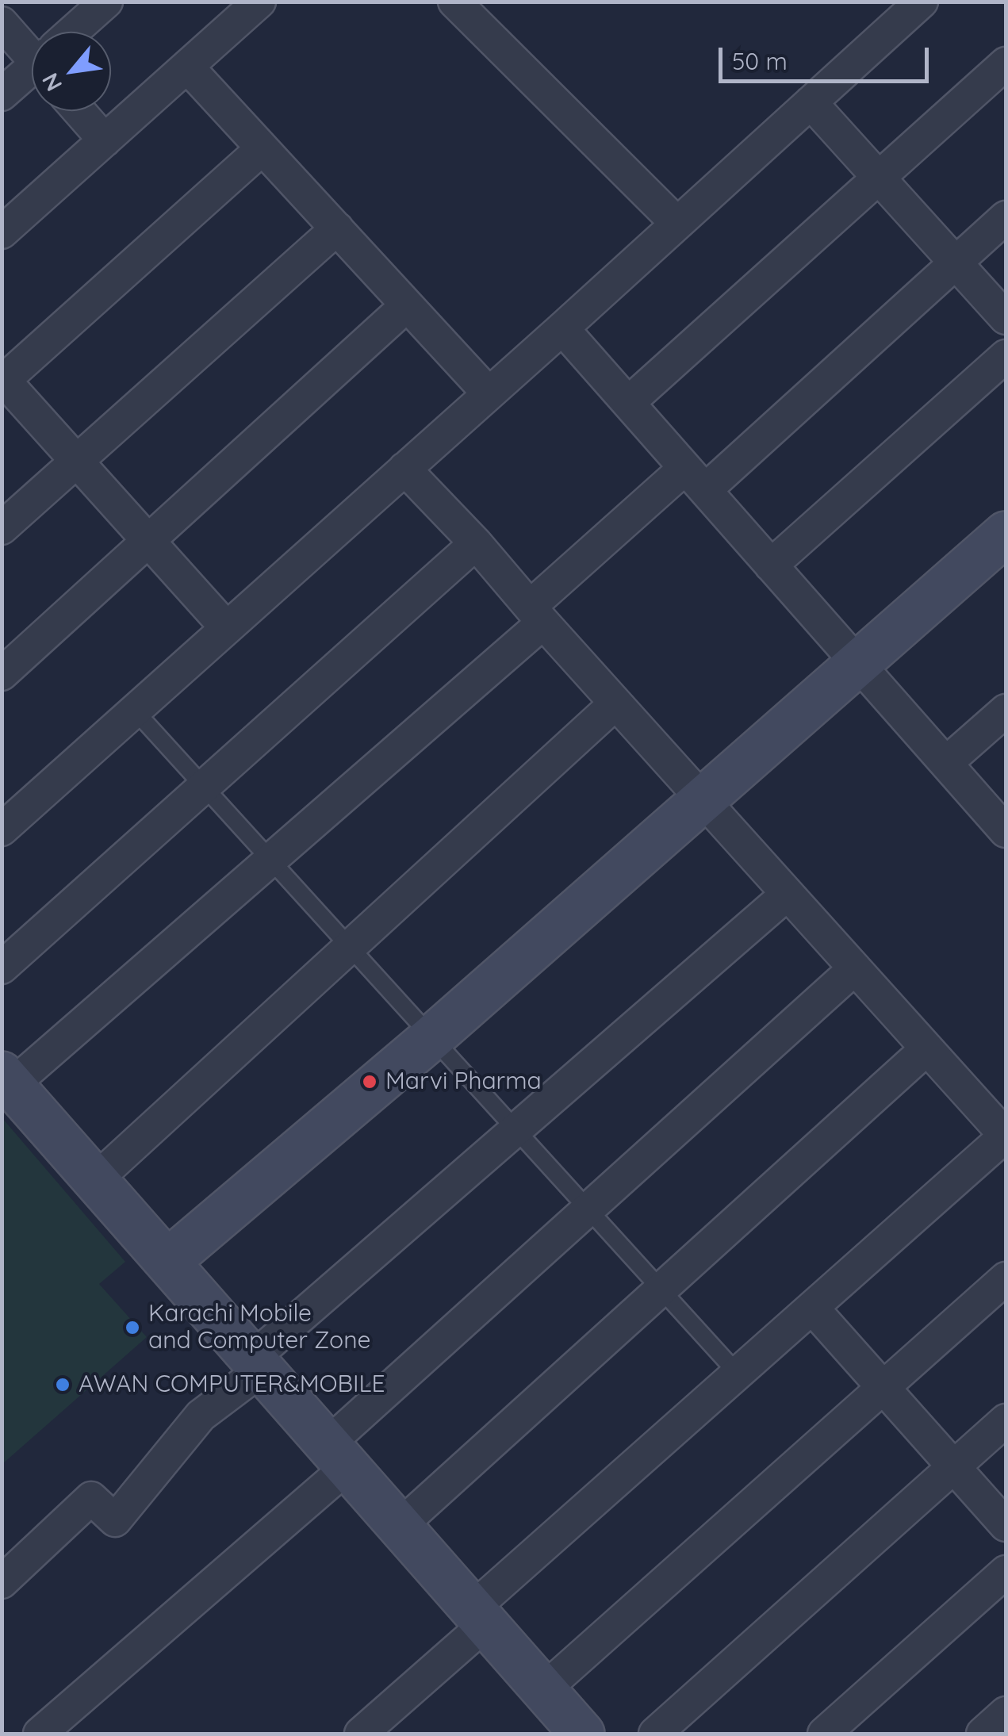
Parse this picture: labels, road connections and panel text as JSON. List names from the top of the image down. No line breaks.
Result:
{"places":["Marvi Pharma","Karachi Mobile and Computer Zone","AWAN COMPUTER&MOBILE"],"scale_bar":"50 m","north":"bottom left"}
